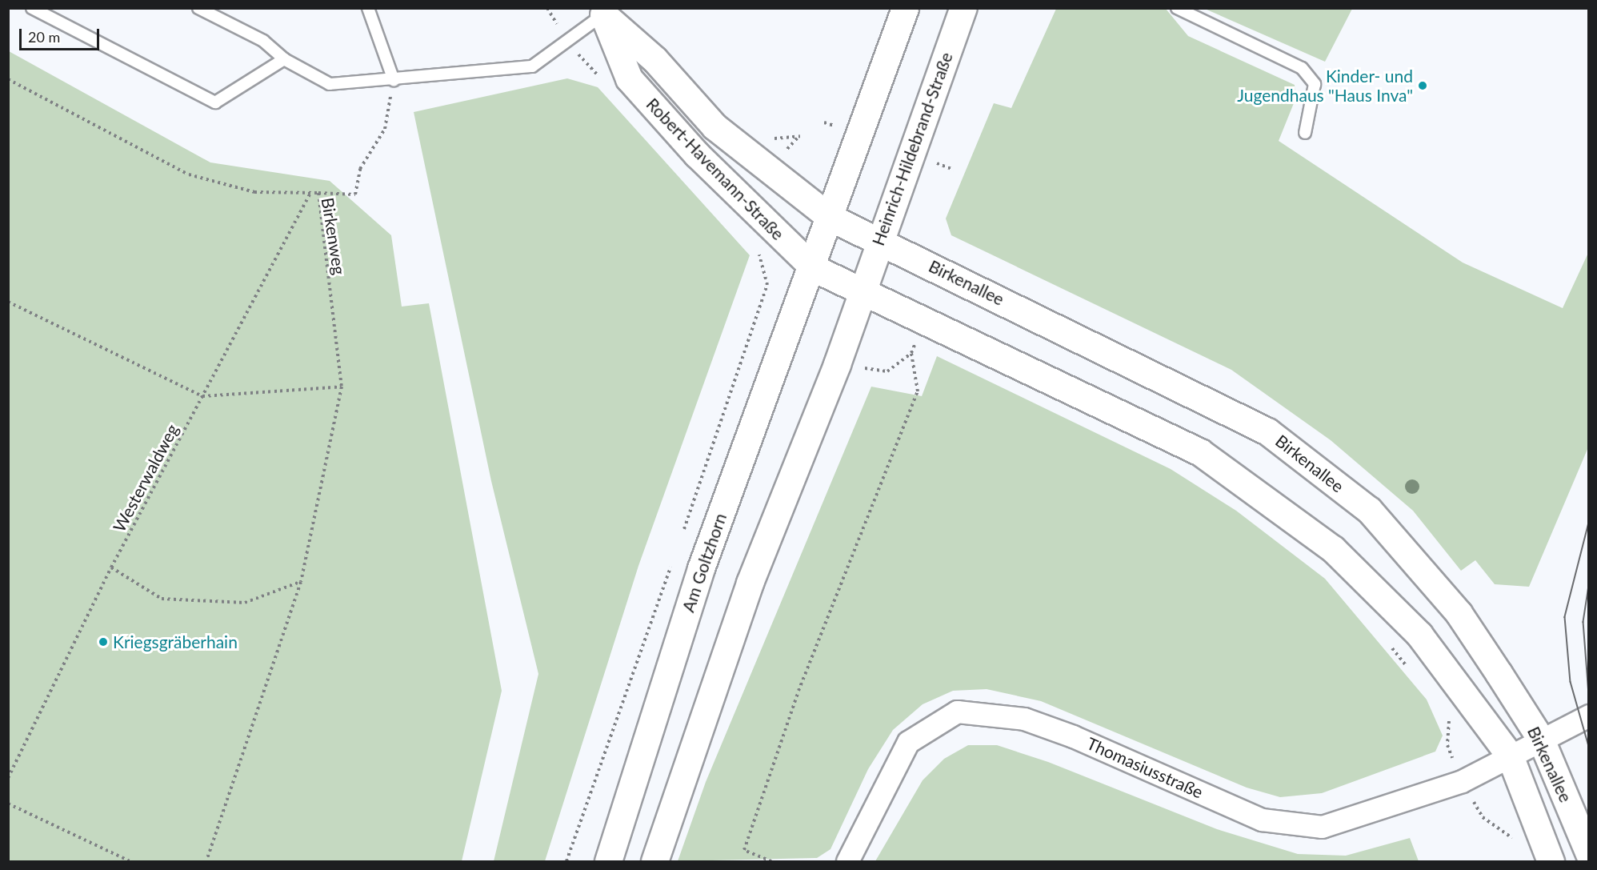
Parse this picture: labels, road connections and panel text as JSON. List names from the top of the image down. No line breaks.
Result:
{"streets":{"street":["Heinrich-Hildebrand-Straße","Robert-Havemann-Straße","Birkenallee","Am Goltzhorn","Thomasiusstraße"],"path":["Birkenweg","Westerwaldweg"]},"crossings":[["Heinrich-Hildebrand-Straße","Robert-Havemann-Straße"],["Heinrich-Hildebrand-Straße","Birkenallee"],["Robert-Havemann-Straße","Birkenallee"],["Robert-Havemann-Straße","Am Goltzhorn"],["Birkenweg","Westerwaldweg"],["Birkenallee","Thomasiusstraße"]],"places":["Kinder- und Jugendhaus \"Haus Inva\"","Kriegsgräberhain"],"scale_bar":"20 m"}
